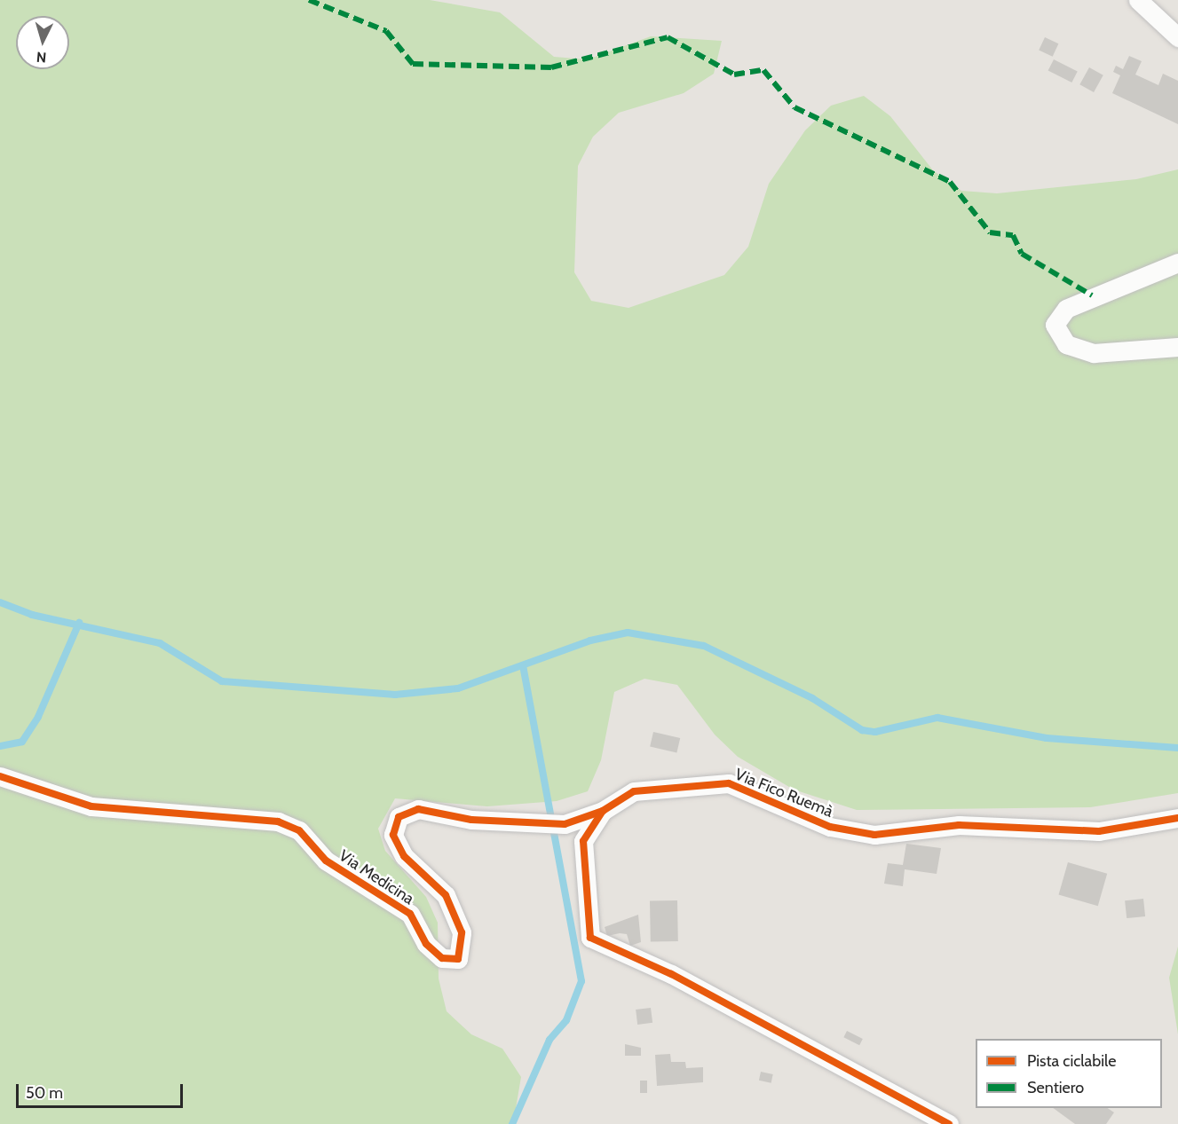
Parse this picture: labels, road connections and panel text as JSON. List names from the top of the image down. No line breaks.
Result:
{"streets":{"street":["Via Fico Ruemà","Via Medicina"]},"crossings":[["Via Fico Ruemà","Via Medicina"]],"legend":["Pista ciclabile","Sentiero"],"scale_bar":"50 m","north":"bottom"}
